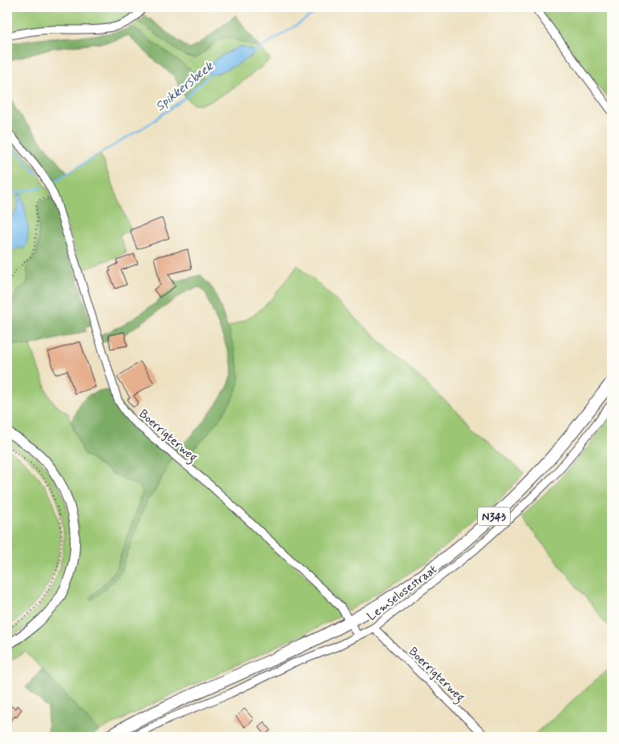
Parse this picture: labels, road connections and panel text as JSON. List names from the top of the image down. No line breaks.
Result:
{"streets":{"main road":["N343"],"street":["Boerrigterweg","Lemselosestraat"]},"crossings":[["Boerrigterweg","N343"],["Boerrigterweg","Lemselosestraat"]],"water":["Spikkersbeek"]}
